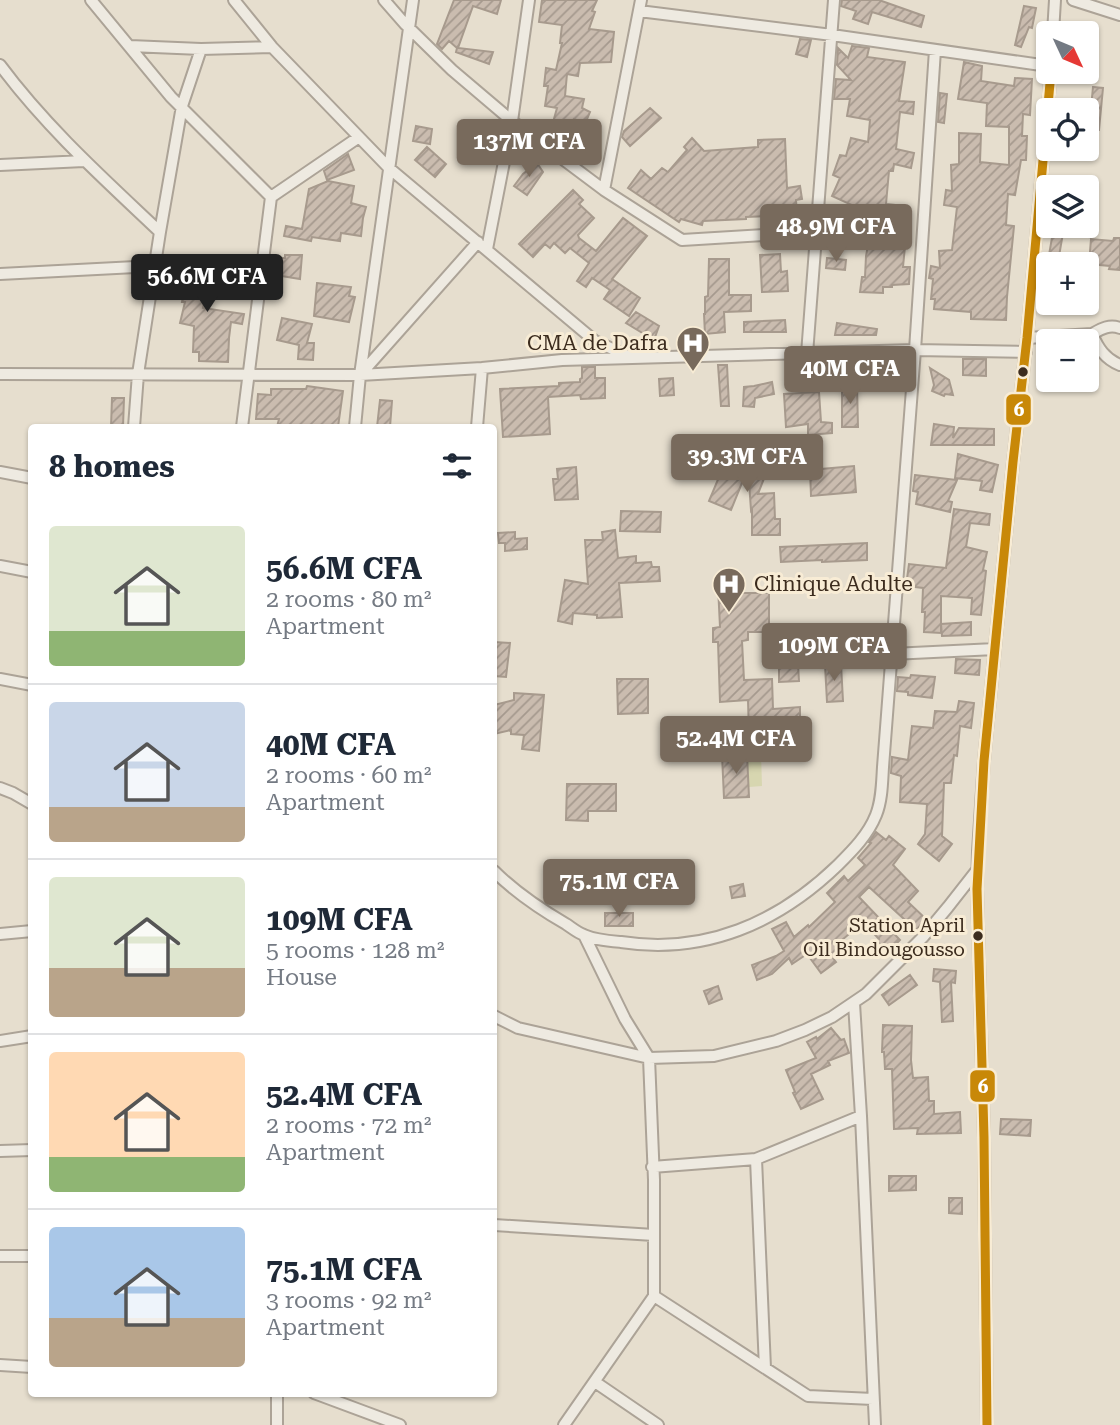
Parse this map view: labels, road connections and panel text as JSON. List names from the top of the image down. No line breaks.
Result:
{"places":{"hospital":["CMA de Dafra","Clinique Adulte"],"other":["Station April Oil Bindougousso"]},"lines":["transit line 6"],"north":"bottom right","page":{"map_buttons":["+","−"],"price":["137M CFA","48.9M CFA","56.6M CFA","40M CFA","39.3M CFA","109M CFA","52.4M CFA","75.1M CFA"],"heading":"8 homes","list":[{"name":"56.6M CFA","note":"2 rooms · 80 m² · Apartment"},{"name":"40M CFA","note":"2 rooms · 60 m² · Apartment"},{"name":"109M CFA","note":"5 rooms · 128 m² · House"},{"name":"52.4M CFA","note":"2 rooms · 72 m² · Apartment"},{"name":"75.1M CFA","note":"3 rooms · 92 m² · Apartment"}]}}
